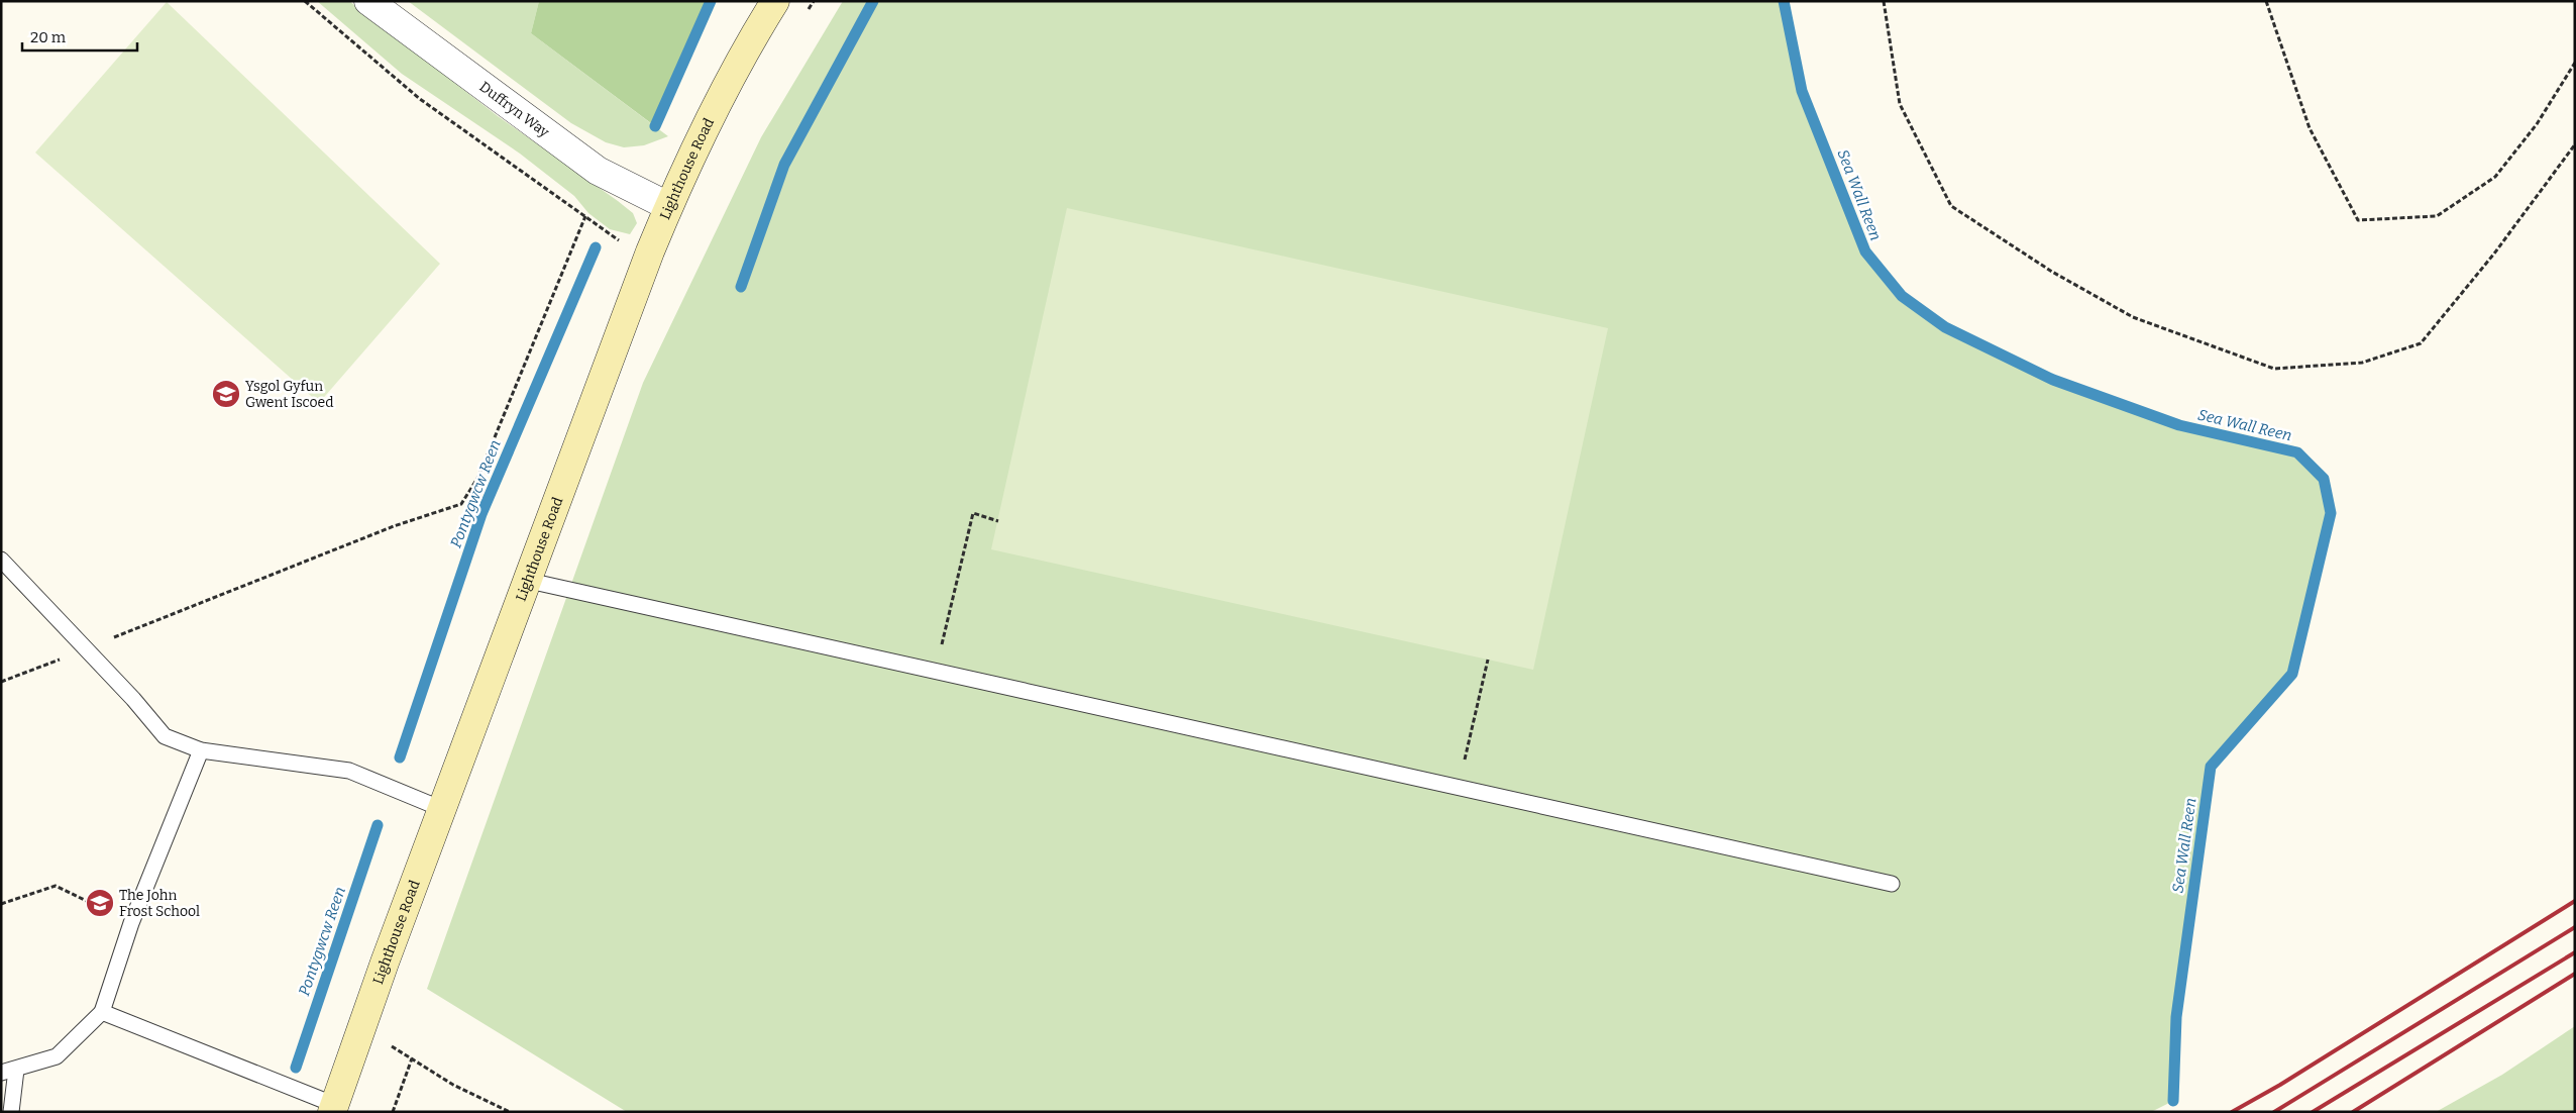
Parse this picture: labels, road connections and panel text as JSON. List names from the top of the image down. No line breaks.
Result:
{"streets":{"main road":["Lighthouse Road"],"street":["Duffryn Way"]},"crossings":[["Duffryn Way","Lighthouse Road"]],"water":["Sea Wall Reen","Pontygwcw Reen"],"places":{"school or university":["Ysgol Gyfun Gwent Iscoed","The John Frost School"]},"scale_bar":"20 m"}
